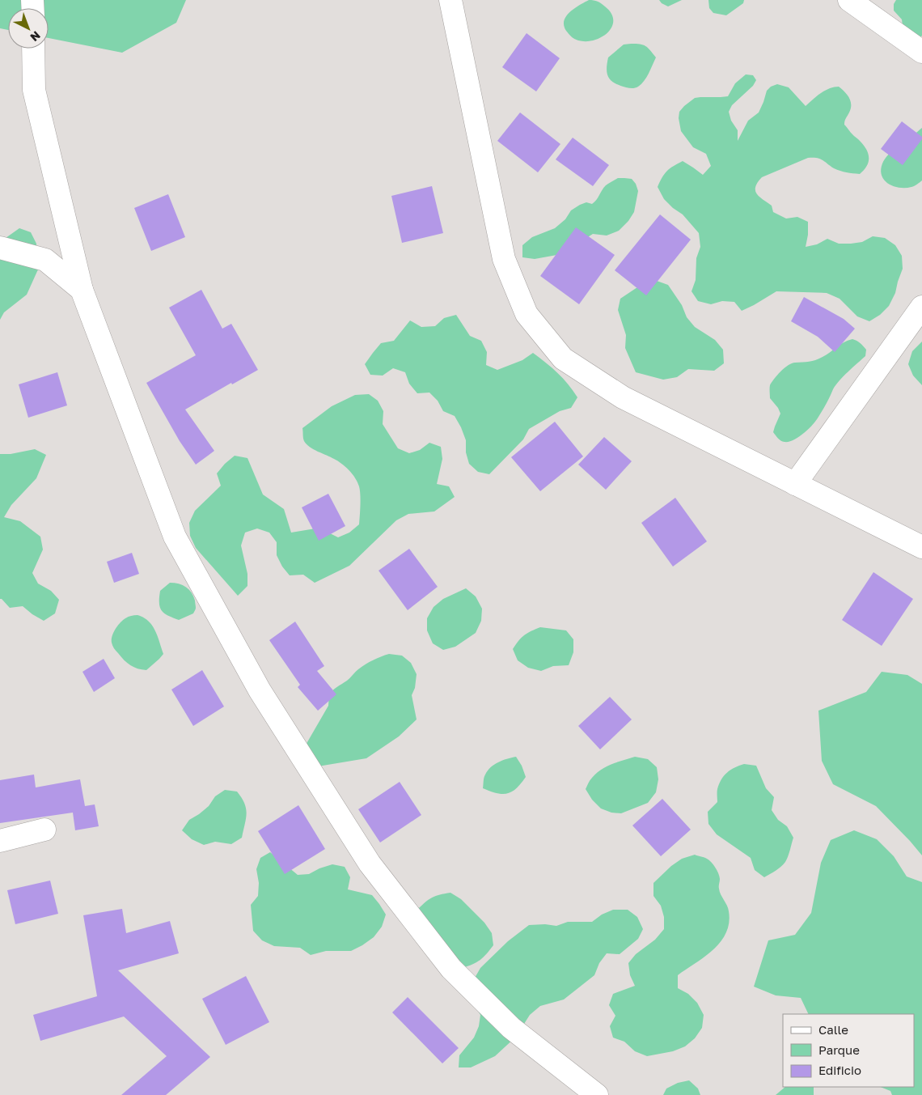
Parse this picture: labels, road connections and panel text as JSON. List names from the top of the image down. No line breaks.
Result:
{"legend":["Calle","Parque","Edificio"],"north":"bottom right"}
